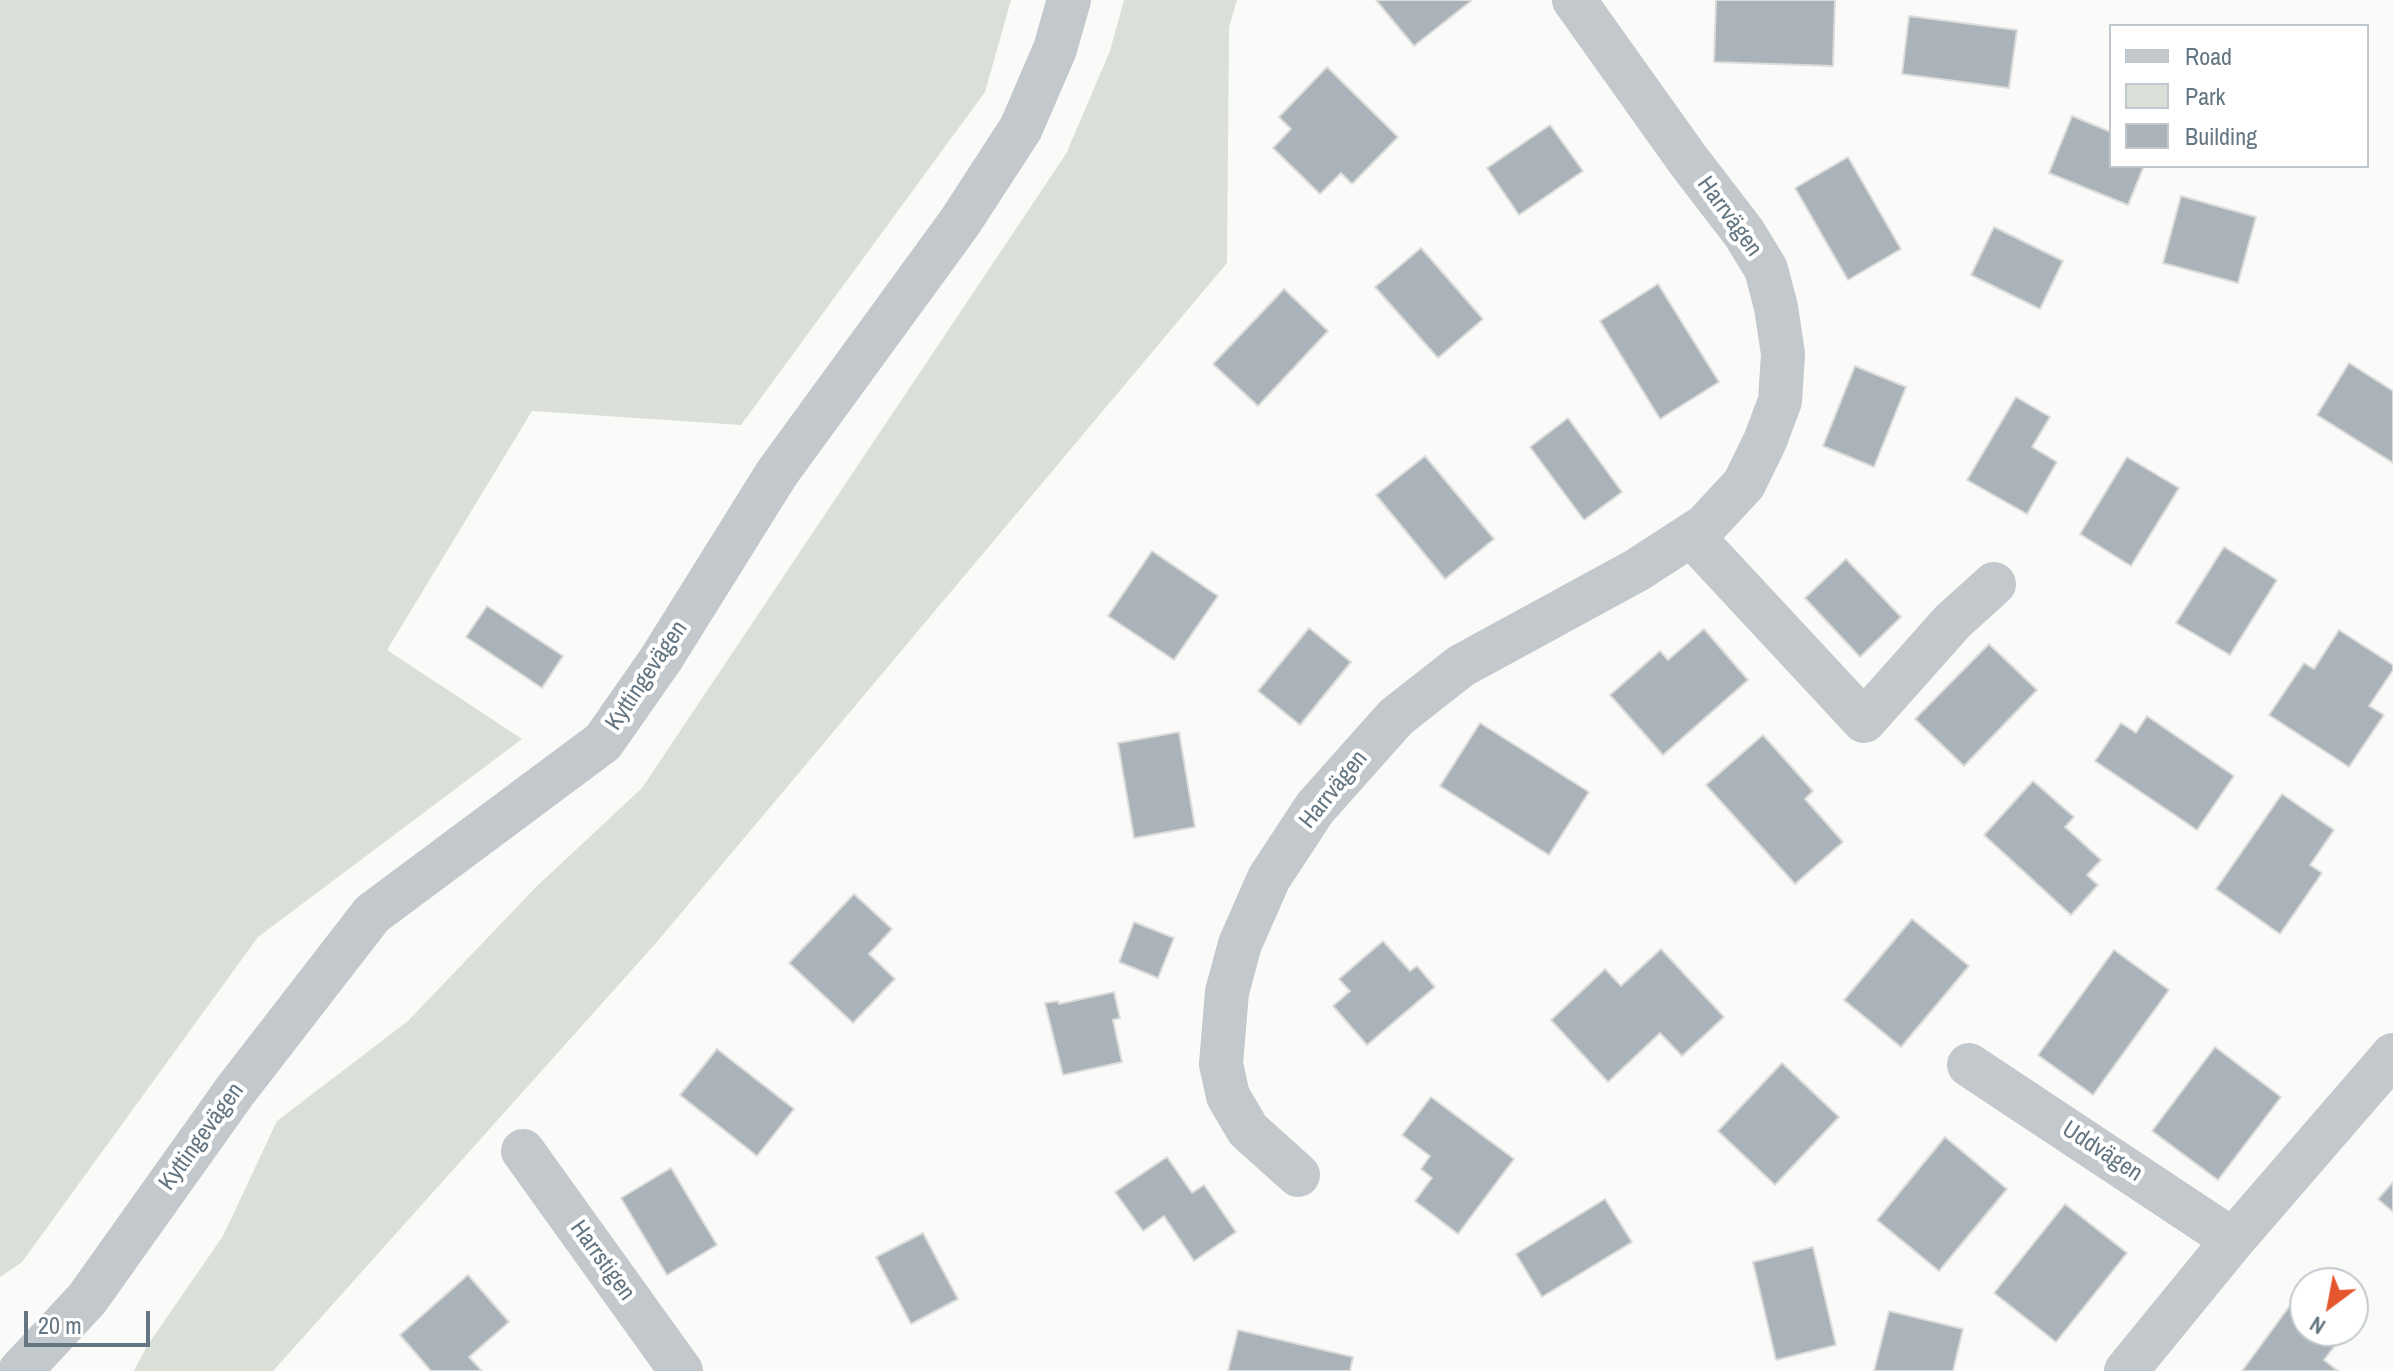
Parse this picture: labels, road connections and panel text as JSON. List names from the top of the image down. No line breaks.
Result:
{"streets":{"street":["Harrvägen","Kyttingevägen","Uddvägen","Harrstigen"]},"legend":["Road","Park","Building"],"scale_bar":"20 m","north":"bottom left"}
